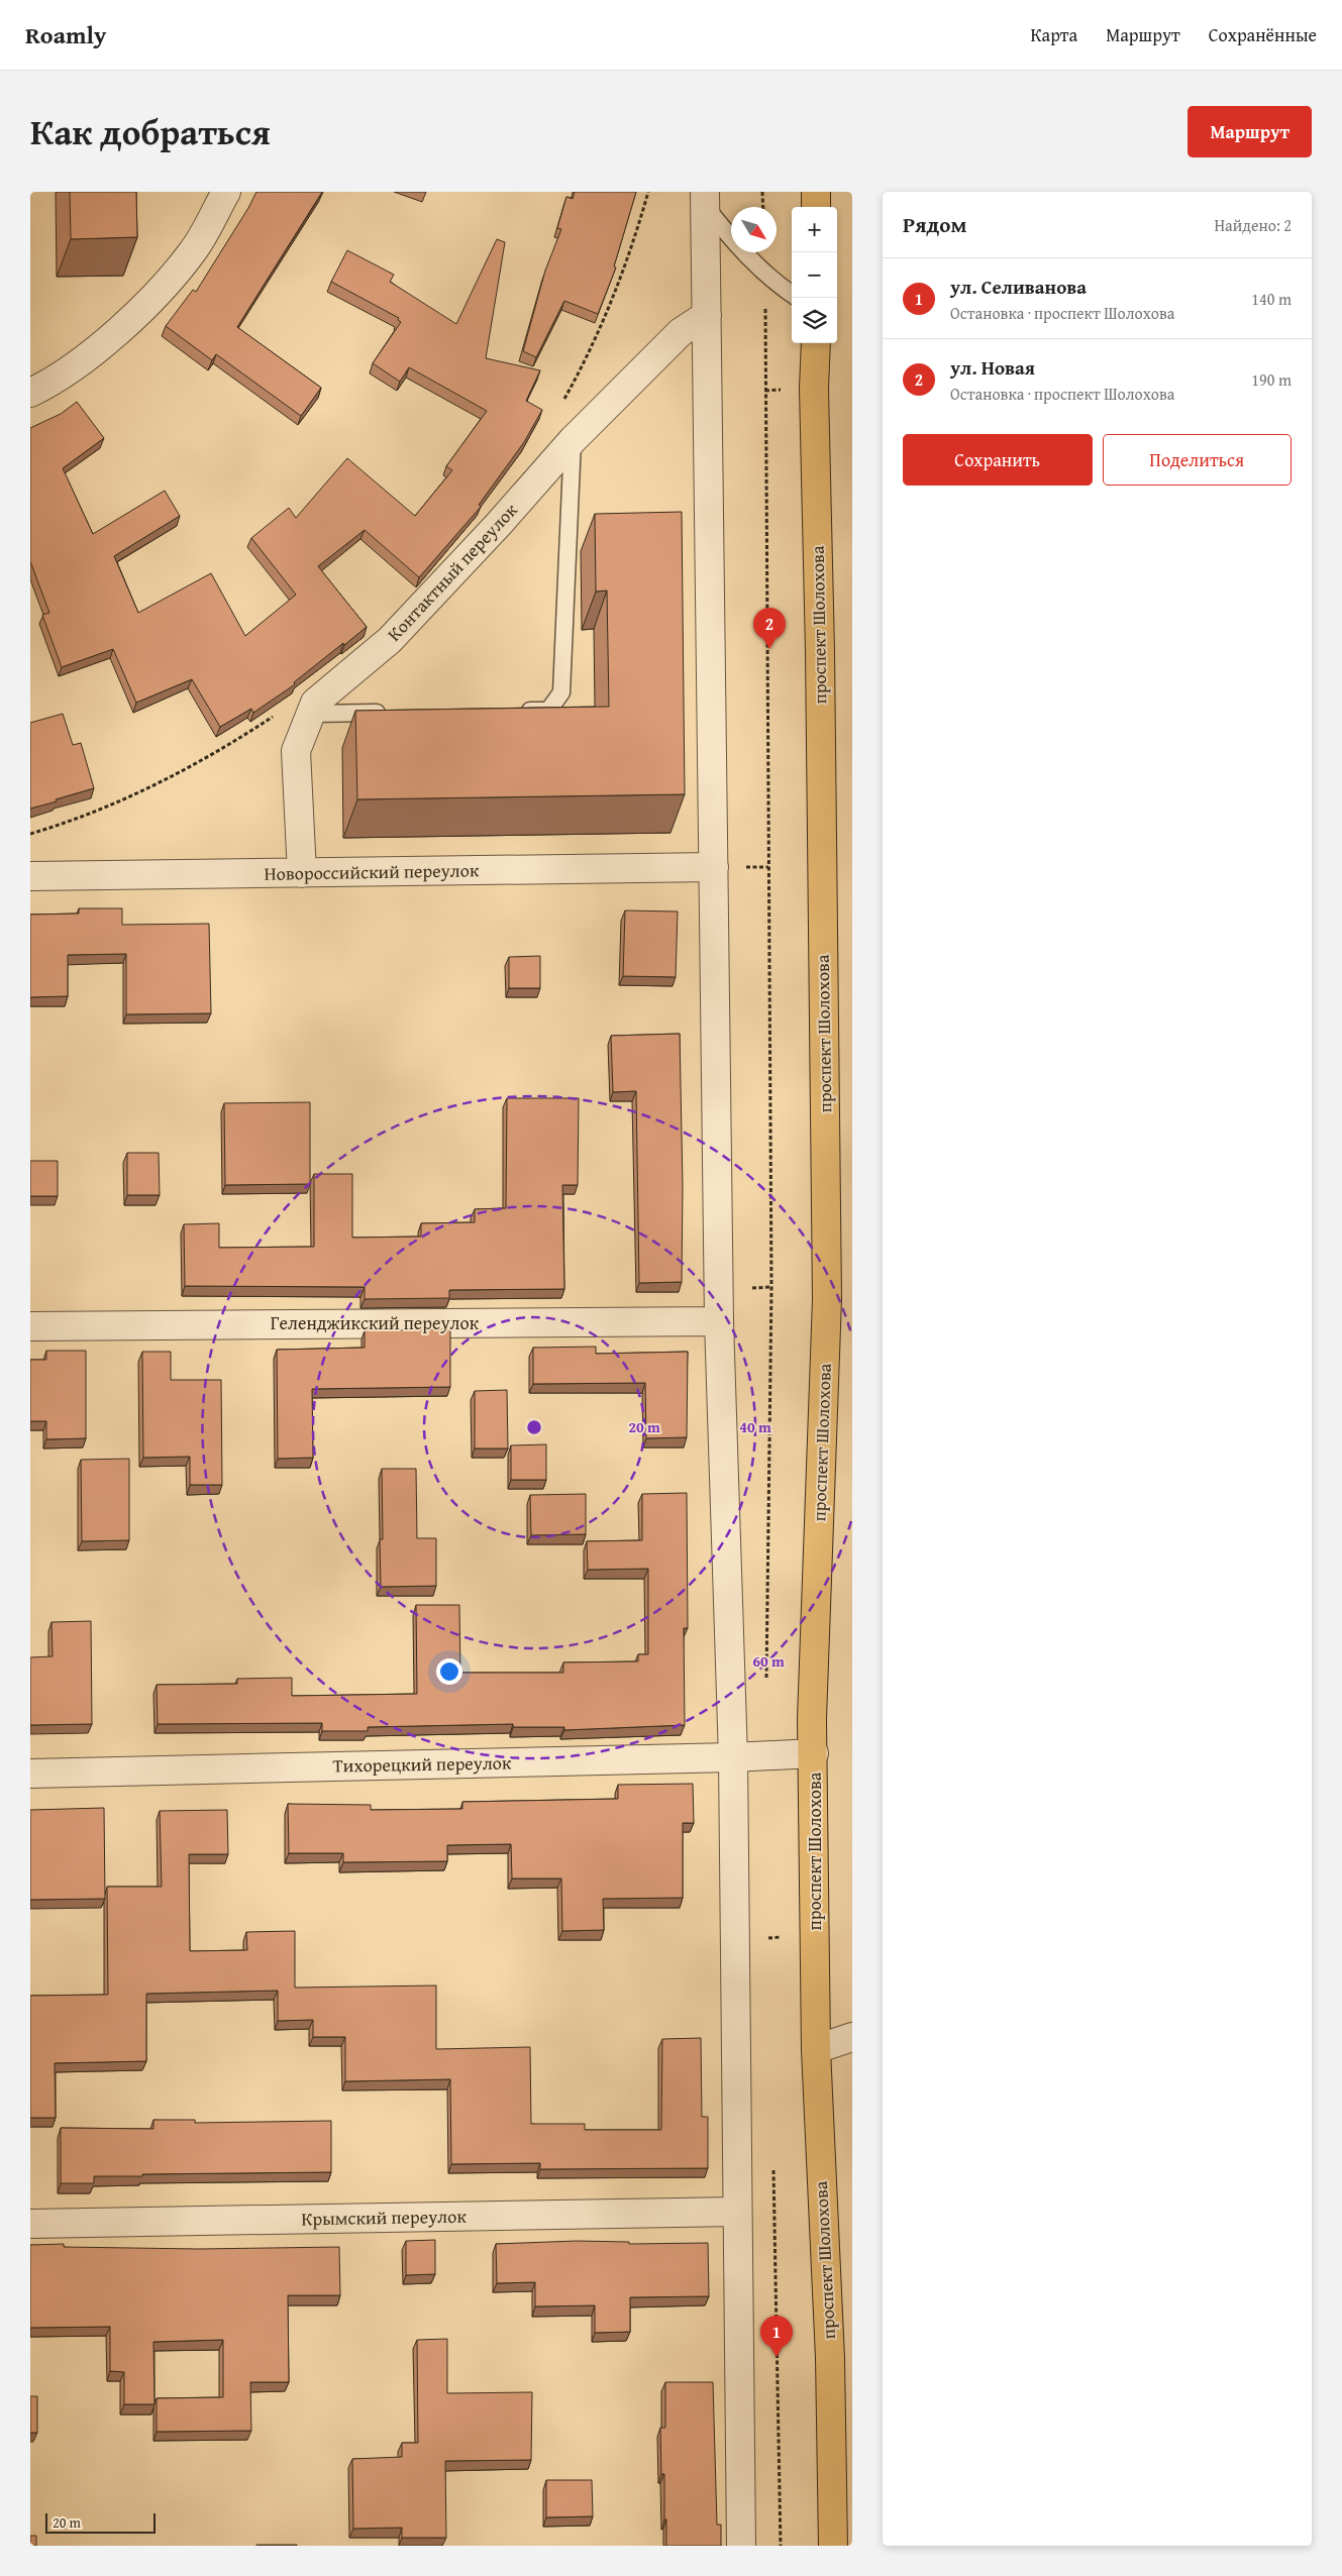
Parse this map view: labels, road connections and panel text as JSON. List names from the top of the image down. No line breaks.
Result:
{"streets":{"main road":["проспект Шолохова"],"street":["Контактный переулок","Новороссийский переулок","Геленджикский переулок","Тихорецкий переулок","Крымский переулок"]},"crossings":[["Контактный переулок","Новороссийский переулок"],["проспект Шолохова","Тихорецкий переулок"]],"scale_bar":"20 m","north":"bottom right","page":{"header":"Roamly","nav":["Карта","Маршрут","Сохранённые"],"title":"Как добраться","buttons":["Маршрут",["Сохранить","Поделиться"]],"heading":["Рядом","Найдено: 2"],"map_buttons":["+","−"],"list":[{"mark":"1","name":"ул. Селиванова","note":"Остановка · проспект Шолохова","value":"140 m"},{"mark":"2","name":"ул. Новая","note":"Остановка · проспект Шолохова","value":"190 m"}],"pins":["2","1"],"scale":"20 m"},"rings":["20 m","40 m","60 m"]}
